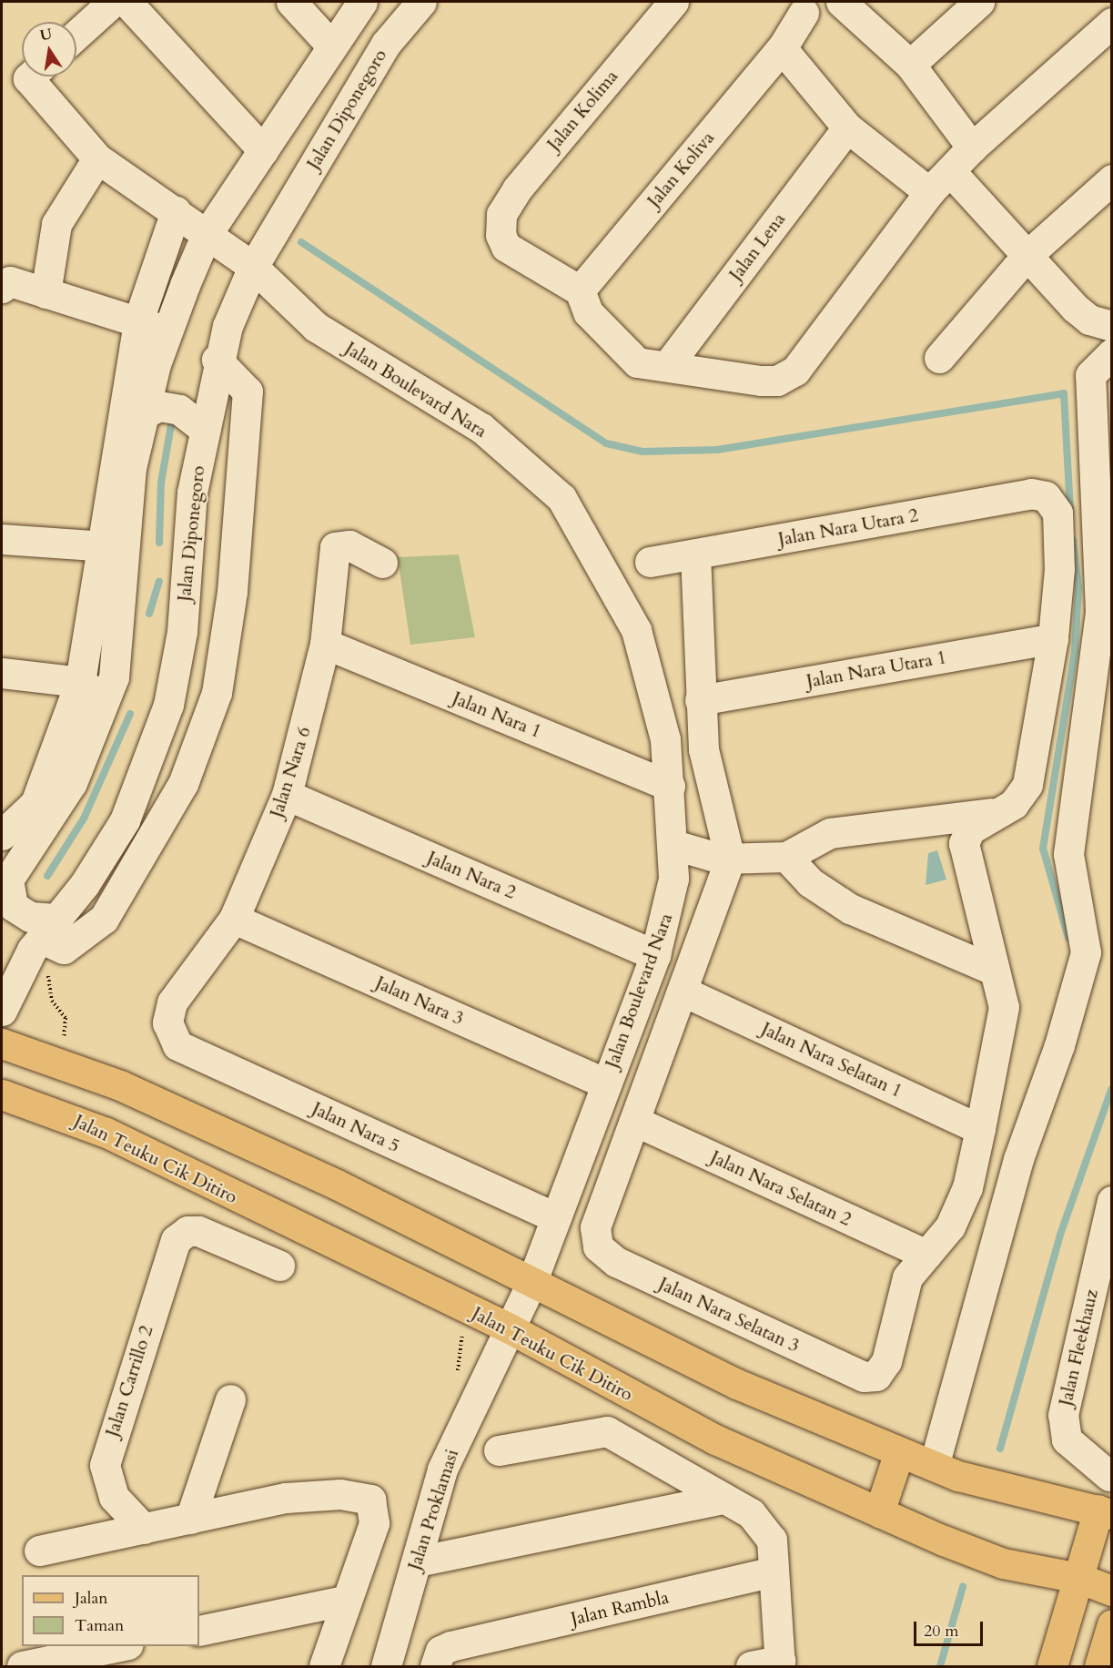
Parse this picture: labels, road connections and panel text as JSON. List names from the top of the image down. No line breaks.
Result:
{"streets":{"main road":["Jalan Teuku Cik Ditiro"],"street":["Jalan Diponegoro","Jalan Kolima","Jalan Koliva","Jalan Lena","Jalan Boulevard Nara","Jalan Nara Utara 2","Jalan Nara Utara 1","Jalan Nara 1","Jalan Nara 6","Jalan Nara 2","Jalan Nara 3","Jalan Nara Selatan 1","Jalan Nara 5","Jalan Nara Selatan 2","Jalan Nara Selatan 3","Jalan Fleekhauz","Jalan Carrillo 2","Jalan Proklamasi","Jalan Rambla"]},"crossings":[["Jalan Diponegoro","Jalan Boulevard Nara"],["Jalan Kolima","Jalan Koliva"],["Jalan Boulevard Nara","Jalan Nara 1"],["Jalan Boulevard Nara","Jalan Nara 2"],["Jalan Boulevard Nara","Jalan Nara 3"],["Jalan Boulevard Nara","Jalan Nara 5"],["Jalan Boulevard Nara","Jalan Proklamasi"],["Jalan Nara Utara 2","Jalan Nara Utara 1"],["Jalan Nara 1","Jalan Nara 6"],["Jalan Nara 6","Jalan Nara 2"],["Jalan Nara 6","Jalan Nara 3"],["Jalan Nara 6","Jalan Nara 5"],["Jalan Teuku Cik Ditiro","Jalan Proklamasi"],["Jalan Nara Selatan 2","Jalan Nara Selatan 3"]],"legend":["Jalan","Taman"],"scale_bar":"20 m","north":"top"}
